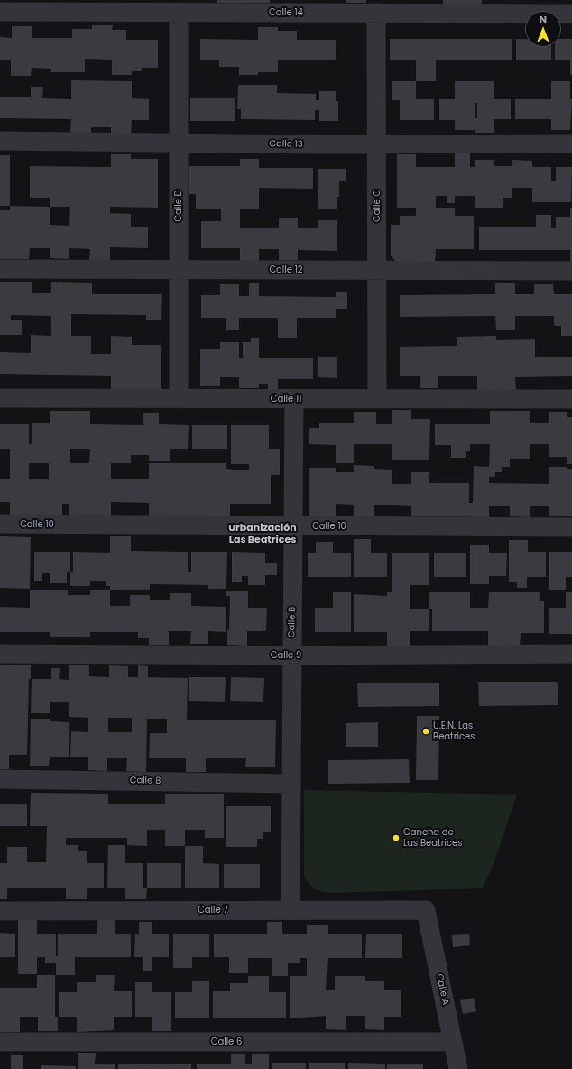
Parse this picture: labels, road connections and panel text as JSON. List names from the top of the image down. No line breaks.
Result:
{"streets":{"street":["Calle 14","Calle 13","Calle D","Calle C","Calle 12","Calle 11","Calle 10","Calle B","Calle 9","Calle 8","Calle 7","Calle A","Calle 6"]},"crossings":[["Calle 14","Calle D"],["Calle 14","Calle C"],["Calle 13","Calle D"],["Calle 13","Calle C"],["Calle D","Calle 12"],["Calle D","Calle 11"],["Calle C","Calle 12"],["Calle C","Calle 11"],["Calle 11","Calle B"],["Calle 10","Calle B"],["Calle B","Calle 9"],["Calle B","Calle 8"],["Calle B","Calle 7"],["Calle 7","Calle A"],["Calle A","Calle 6"]],"districts":["Urbanización Las Beatrices"],"places":["U.E.N. Las Beatrices","Cancha de Las Beatrices"],"north":"top"}
